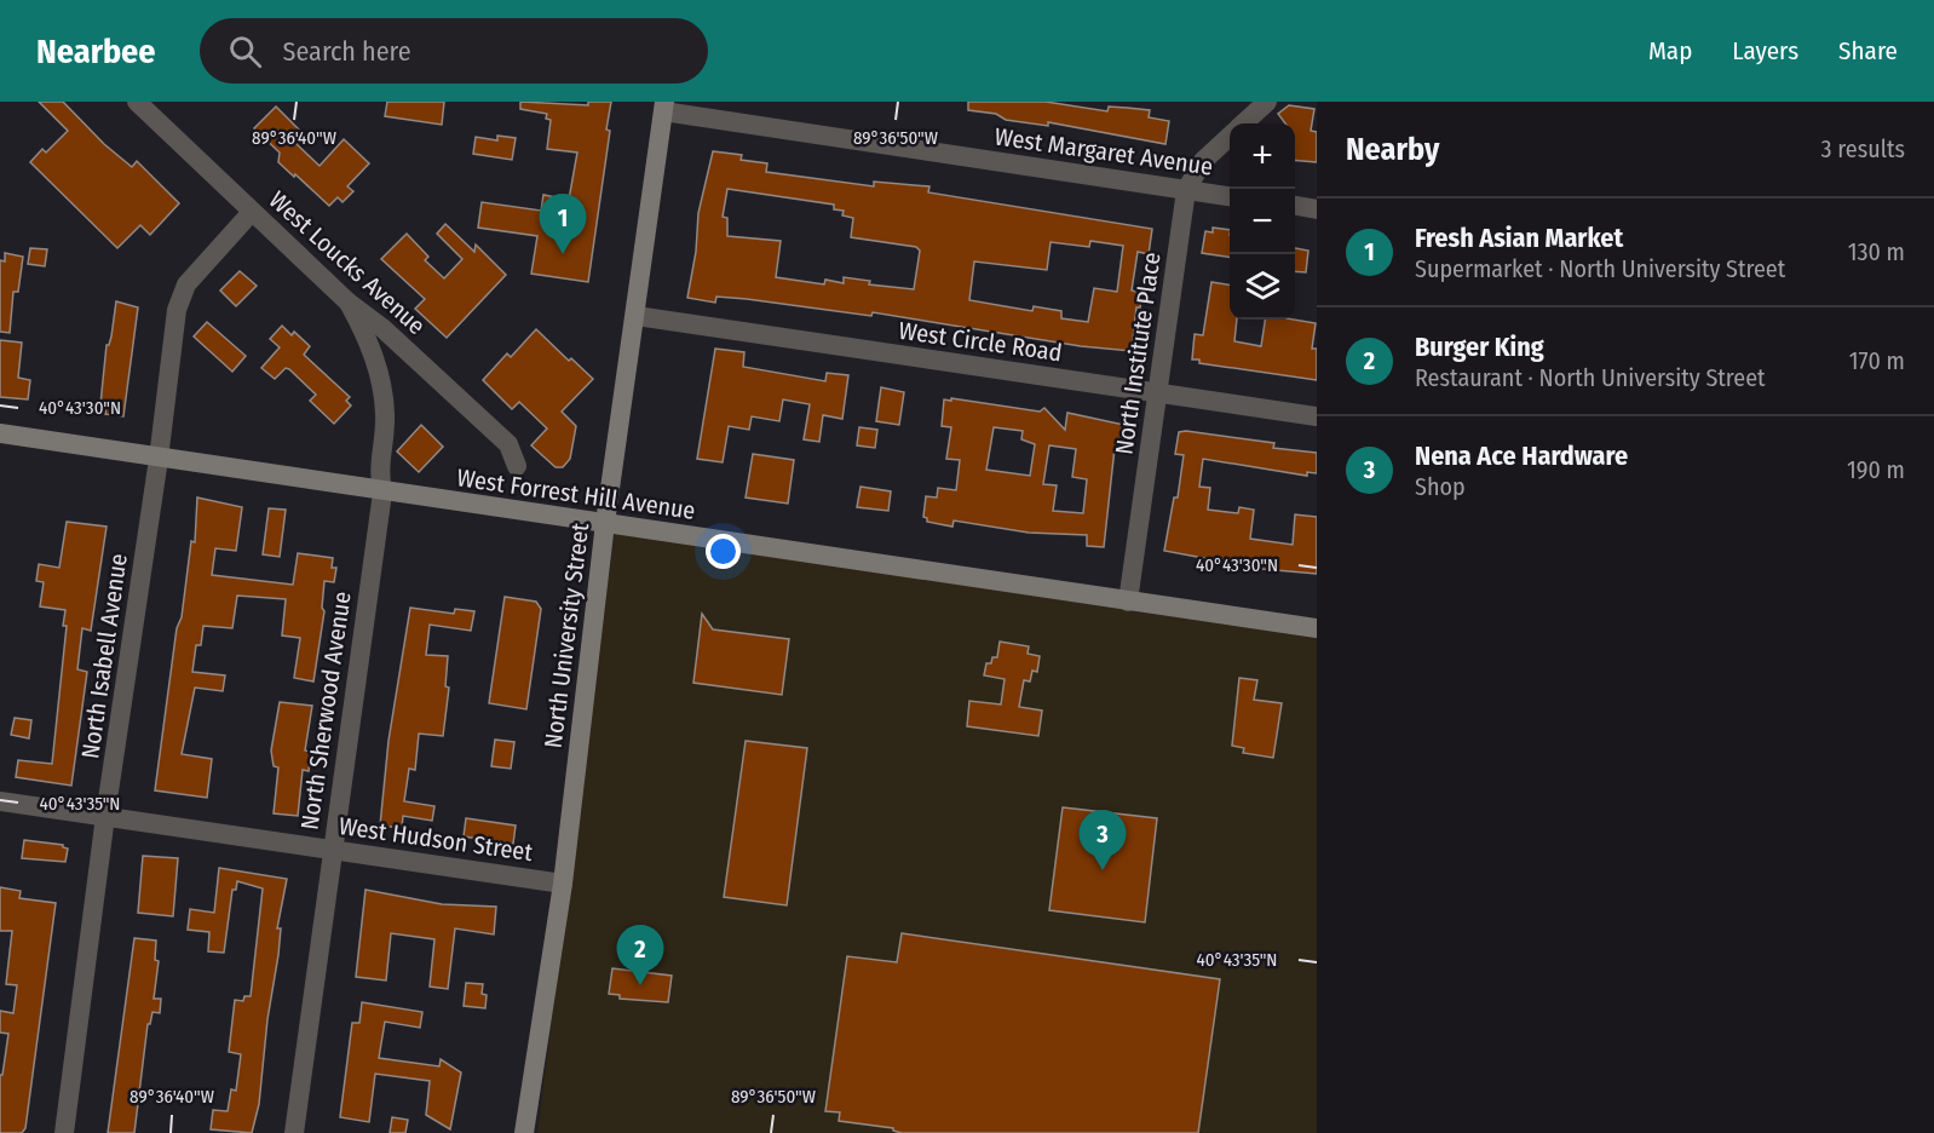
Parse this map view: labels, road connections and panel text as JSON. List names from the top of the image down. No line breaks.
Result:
{"streets":{"main road":["West Forrest Hill Avenue","North University Street"],"street":["West Margaret Avenue","West Loucks Avenue","West Circle Road","North Institute Place","North Isabell Avenue","North Sherwood Avenue","West Hudson Street"]},"crossings":[["West Margaret Avenue","North Institute Place"],["West Margaret Avenue","North University Street"],["West Loucks Avenue","North Isabell Avenue"],["West Loucks Avenue","North Sherwood Avenue"],["West Circle Road","North Institute Place"],["West Circle Road","North University Street"],["North Institute Place","West Forrest Hill Avenue"],["West Forrest Hill Avenue","North University Street"],["West Forrest Hill Avenue","North Isabell Avenue"],["West Forrest Hill Avenue","North Sherwood Avenue"],["North University Street","West Hudson Street"],["North Isabell Avenue","West Hudson Street"],["North Sherwood Avenue","West Hudson Street"]],"page":{"header":"Nearbee","search":"Search here","nav":["Map","Layers","Share"],"heading":["Nearby","3 results"],"map_buttons":["+","−"],"pins":["1","3","2"],"list":[{"mark":"1","name":"Fresh Asian Market","note":"Supermarket · North University Street","value":"130 m"},{"mark":"2","name":"Burger King","note":"Restaurant · North University Street","value":"170 m"},{"mark":"3","name":"Nena Ace Hardware","note":"Shop","value":"190 m"}]},"coordinates":["89°36'40\"W","89°36'50\"W","40°43'30\"N","40°43'35\"N"]}
